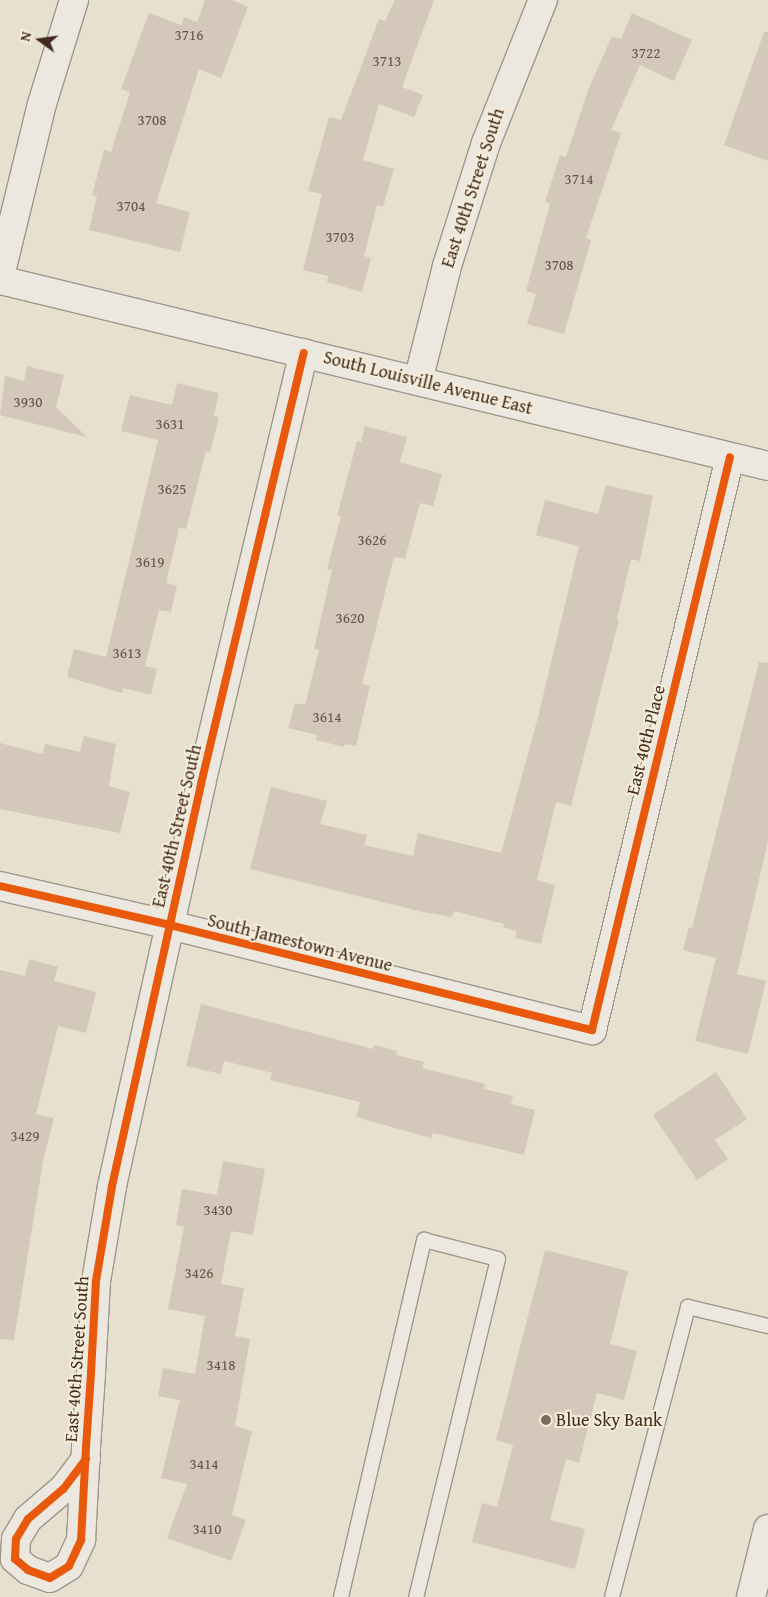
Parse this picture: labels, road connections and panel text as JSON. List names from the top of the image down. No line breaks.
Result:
{"streets":{"street":["East 40th Street South","South Louisville Avenue East","East 40th Place","South Jamestown Avenue"]},"crossings":[["East 40th Street South","South Louisville Avenue East"],["East 40th Street South","South Jamestown Avenue"],["South Louisville Avenue East","East 40th Place"],["East 40th Place","South Jamestown Avenue"]],"places":["Blue Sky Bank"],"house_numbers":["3716","3722","3713","3708","3714","3704","3703","3708","3930","3631","3625","3626","3619","3620","3613","3614","3429","3430","3426","3418","3414","3410"],"north":"left"}
